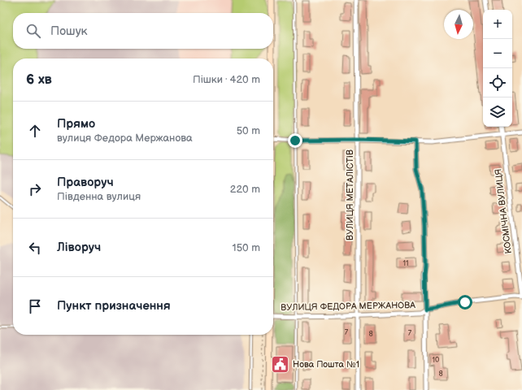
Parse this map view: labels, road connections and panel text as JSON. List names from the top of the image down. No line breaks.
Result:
{"streets":{"street":["ВУЛИЦЯ МЕТАЛІСТІВ","КОСМІЧНА ВУЛИЦЯ","ВУЛИЦЯ ФЕДОРА МЕРЖАНОВА"]},"crossings":[["ВУЛИЦЯ МЕТАЛІСТІВ","ВУЛИЦЯ ФЕДОРА МЕРЖАНОВА"],["КОСМІЧНА ВУЛИЦЯ","ВУЛИЦЯ ФЕДОРА МЕРЖАНОВА"]],"places":{"public building":["Нова Пошта №1"]},"house_numbers":["11","7","7","8","10","8"],"north":"bottom","page":{"map_buttons":["+","−"],"search":"Пошук","heading":["6 хв","Пішки · 420 m"],"list":[["Прямо","вулиця Федора Мержанова","50 m"],["Праворуч","Південна вулиця","220 m"],["Ліворуч","150 m"],"Пункт призначення"]}}
